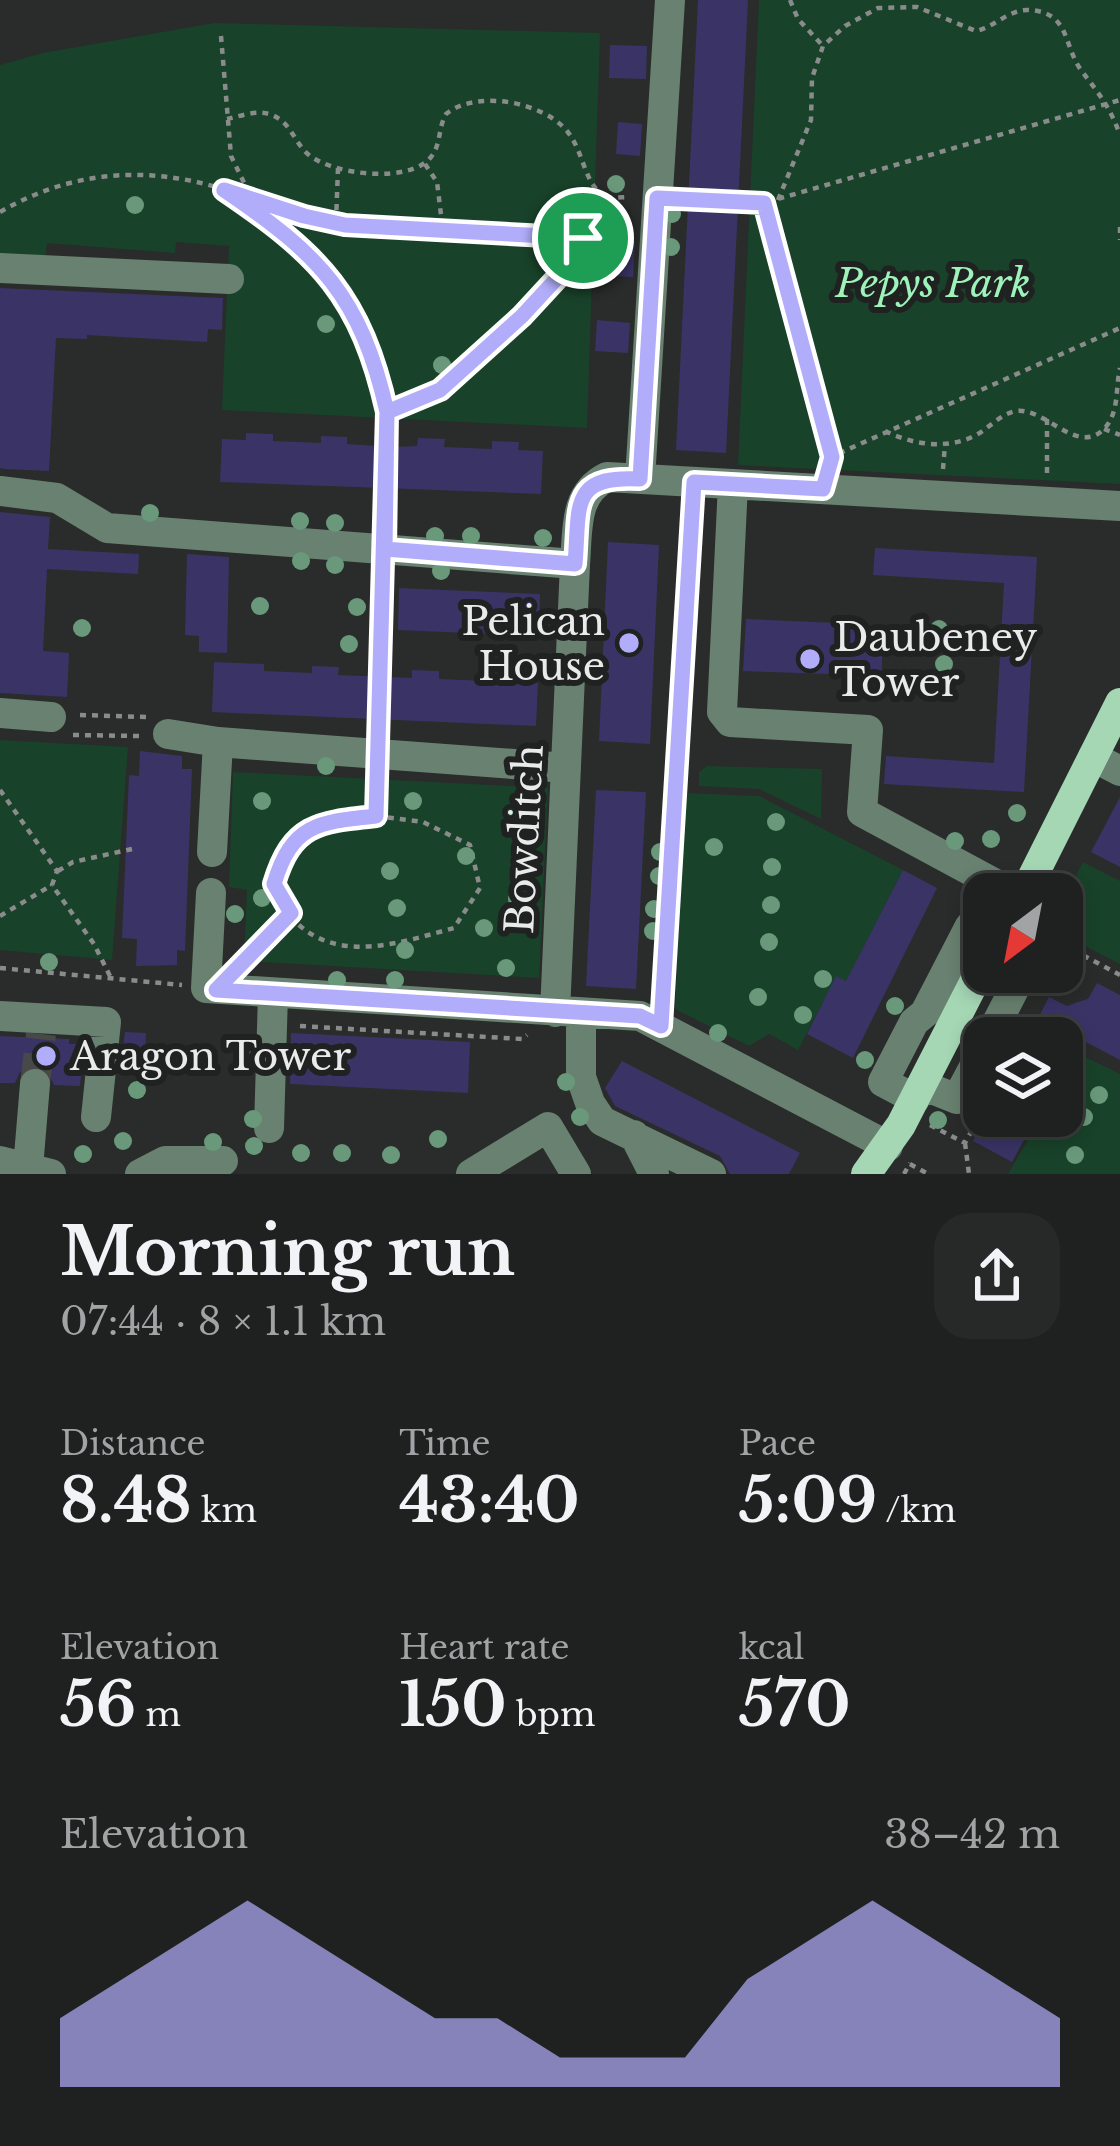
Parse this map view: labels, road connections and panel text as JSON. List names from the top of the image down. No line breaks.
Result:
{"streets":{"street":["Bowditch"]},"parks":["Pepys Park"],"places":["Pelican House","Daubeney Tower","Aragon Tower"],"north":"bottom left","page":{"heading":["Morning run","07:44 · 8 × 1.1 km"],"stats":[["Distance","8.48 km"],["Time","43:40"],["Pace","5:09 /km"],["Elevation","56 m"],["Heart rate","150 bpm"],["kcal","570"]],"chart":["Elevation","38–42 m"]}}
